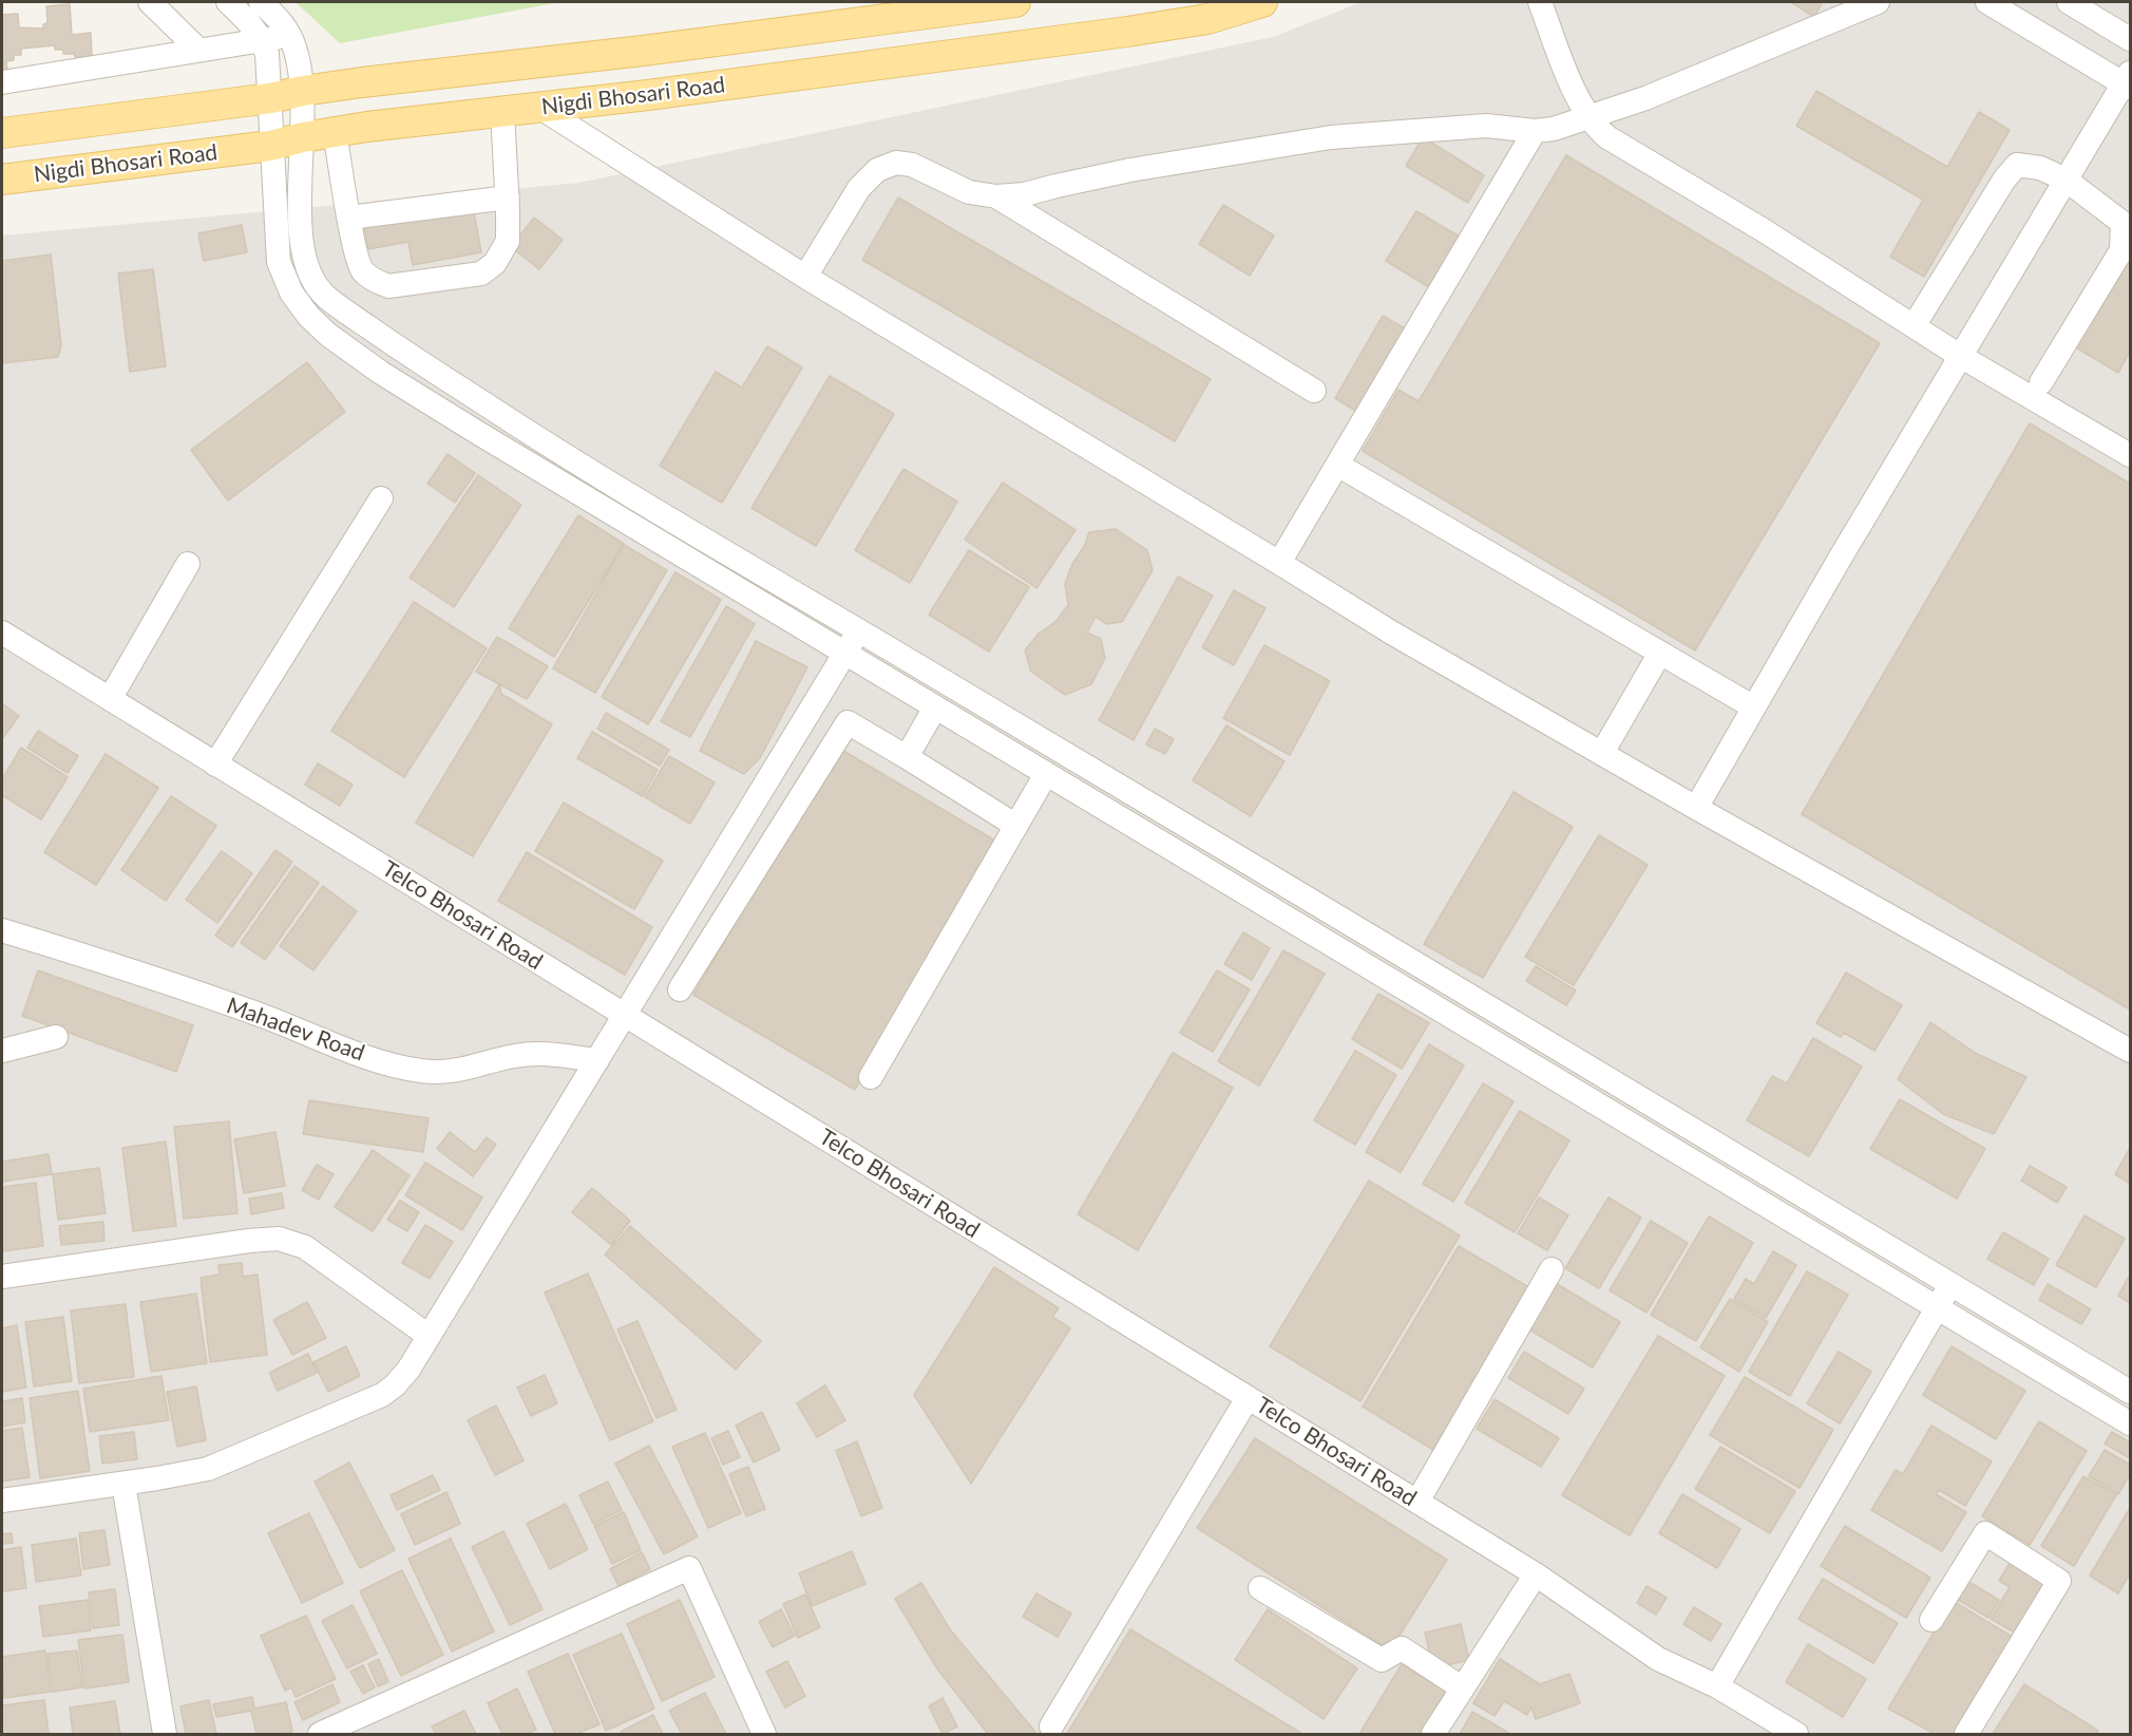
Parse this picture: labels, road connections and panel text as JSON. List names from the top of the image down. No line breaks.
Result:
{"streets":{"main road":["Nigdi Bhosari Road"],"street":["Telco Bhosari Road","Mahadev Road"]}}
